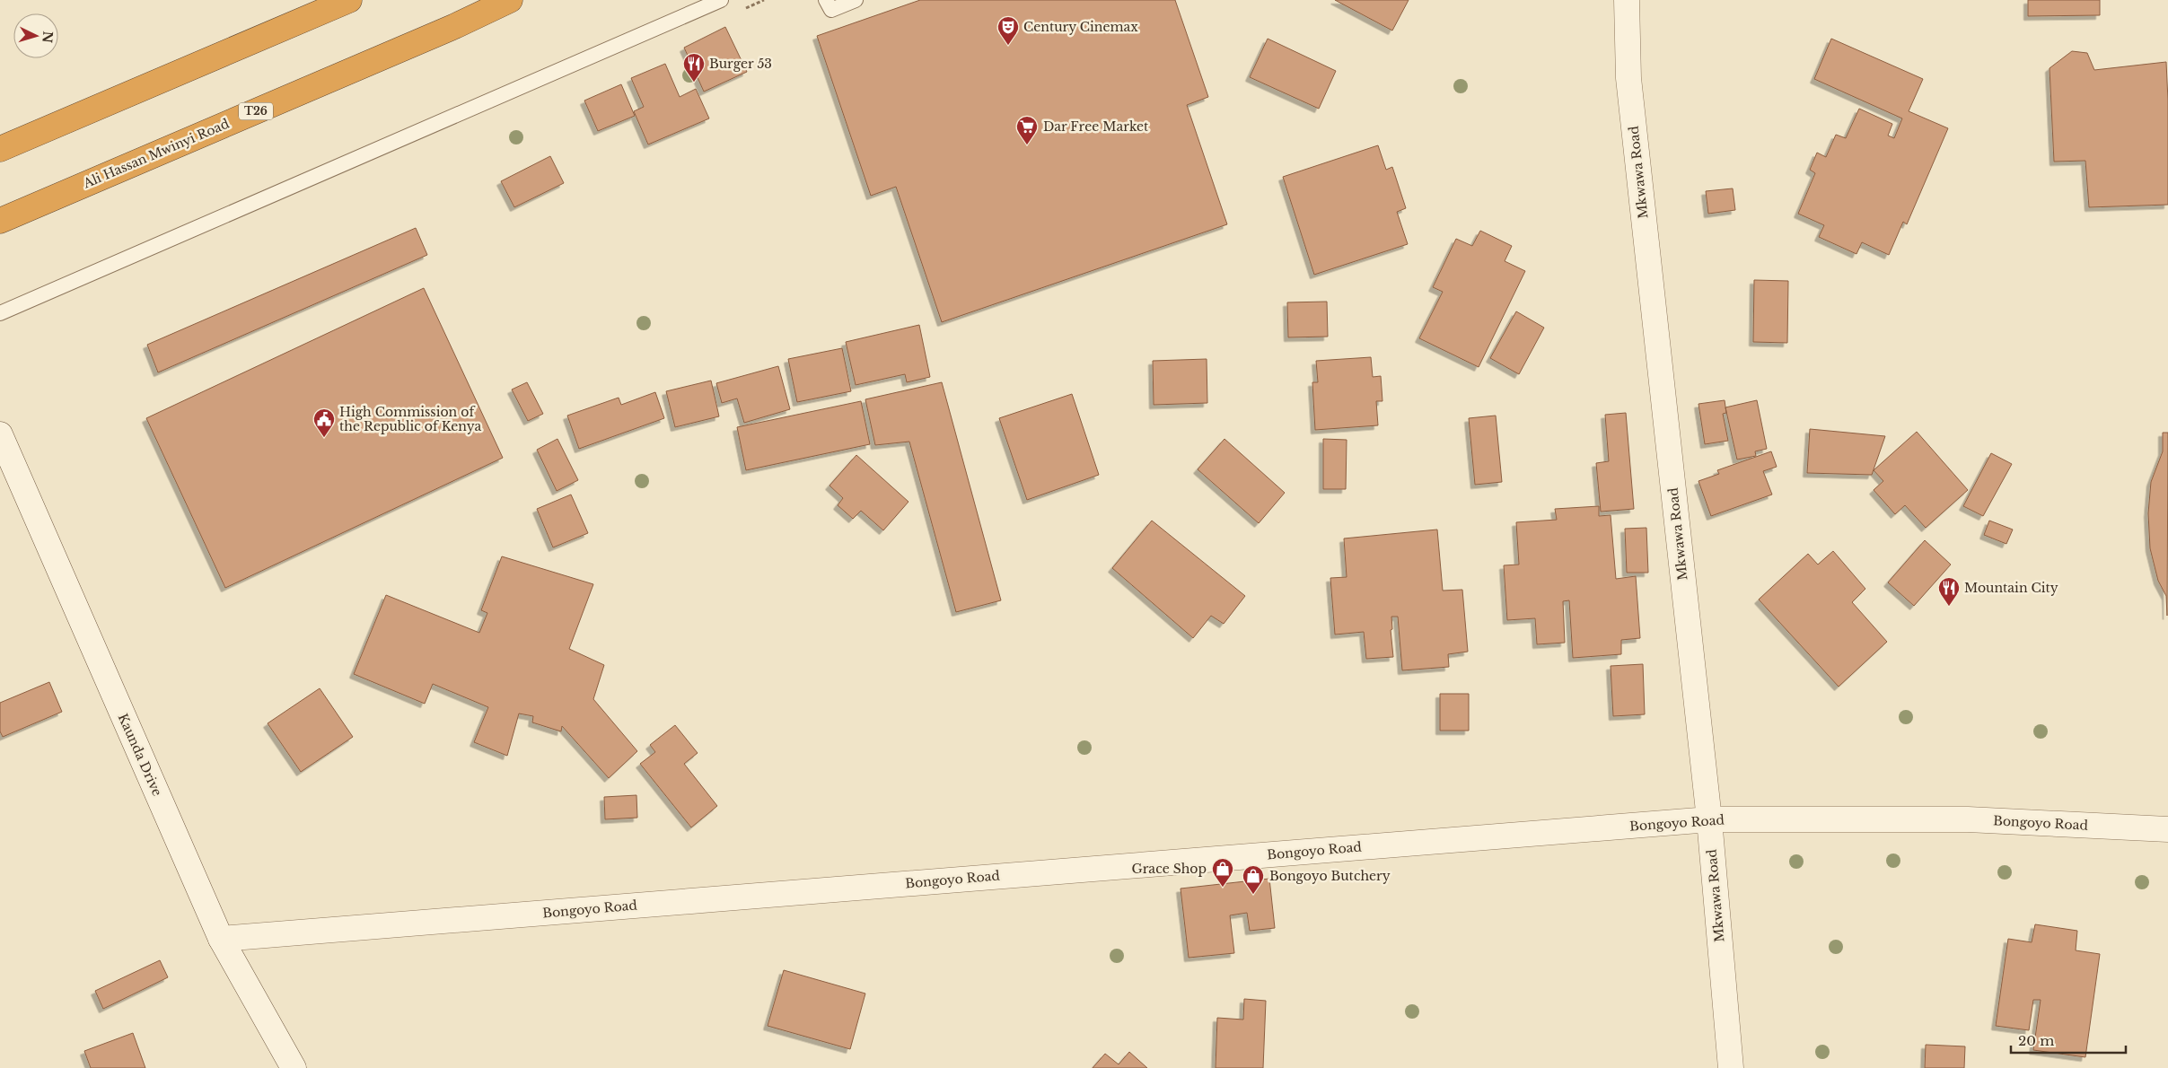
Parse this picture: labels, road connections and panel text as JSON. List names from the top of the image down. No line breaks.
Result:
{"streets":{"highway":["T26","Ali Hassan Mwinyi Road"],"street":["Mkwawa Road","Kaunda Drive","Bongoyo Road"]},"crossings":[["Mkwawa Road","Bongoyo Road"],["Kaunda Drive","Bongoyo Road"]],"places":{"theatre":["Century Cinemax"],"restaurant":["Burger 53","Mountain City"],"supermarket":["Dar Free Market"],"public building":["High Commission of the Republic of Kenya"],"shop":["Grace Shop","Bongoyo Butchery"]},"scale_bar":"20 m","north":"right"}
